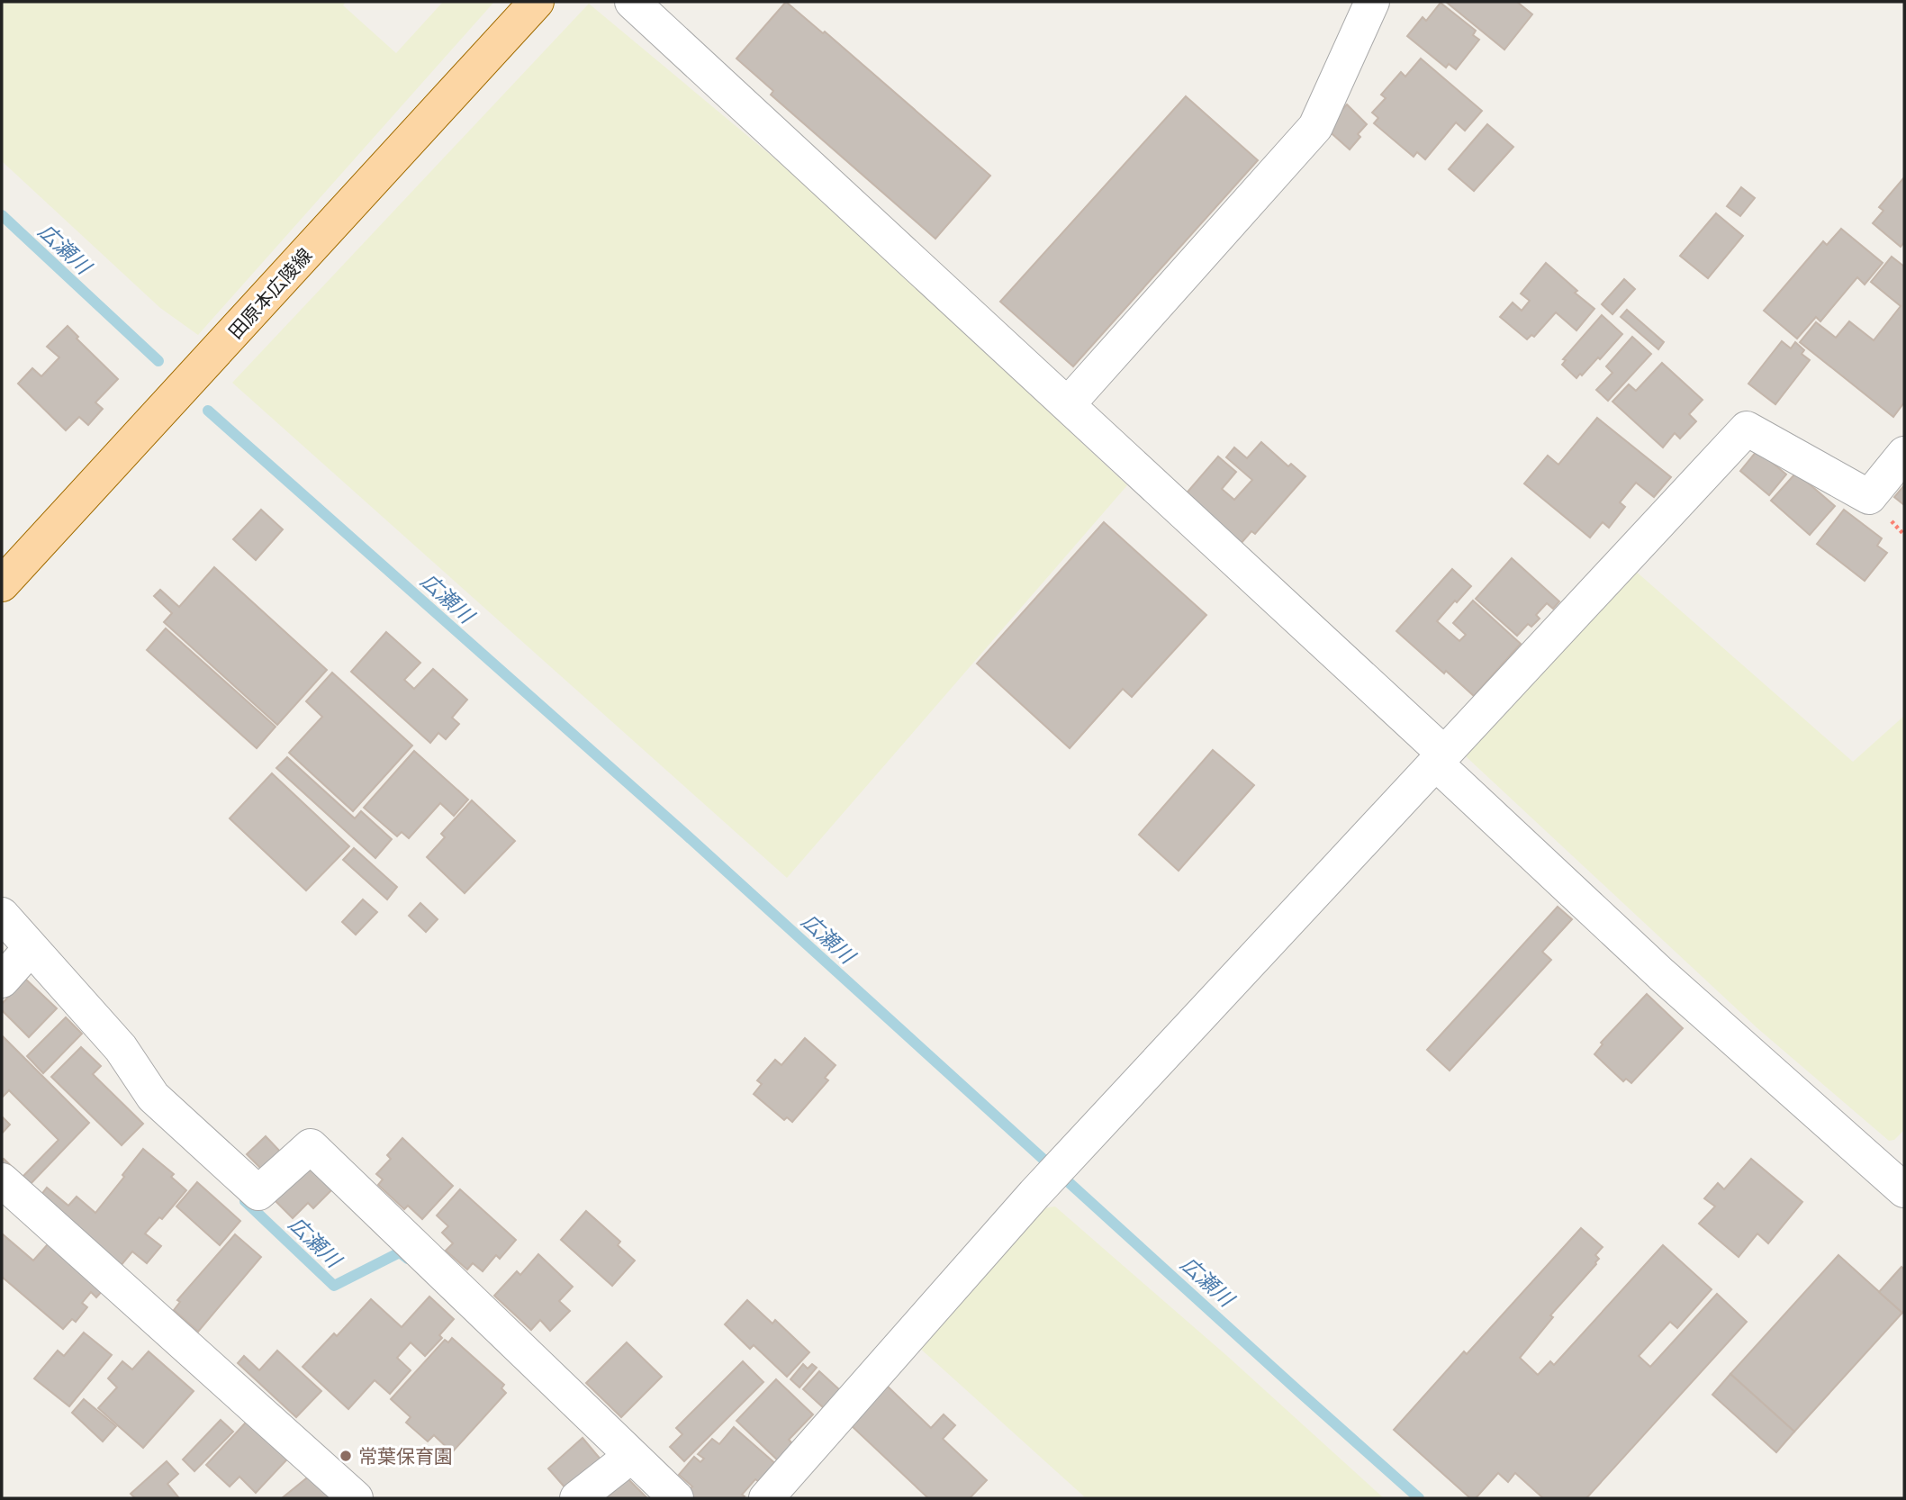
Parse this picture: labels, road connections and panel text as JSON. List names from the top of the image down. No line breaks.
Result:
{"streets":{"main road":["田原本広陵線"]},"water":["広瀬川"],"places":["常葉保育園"]}
